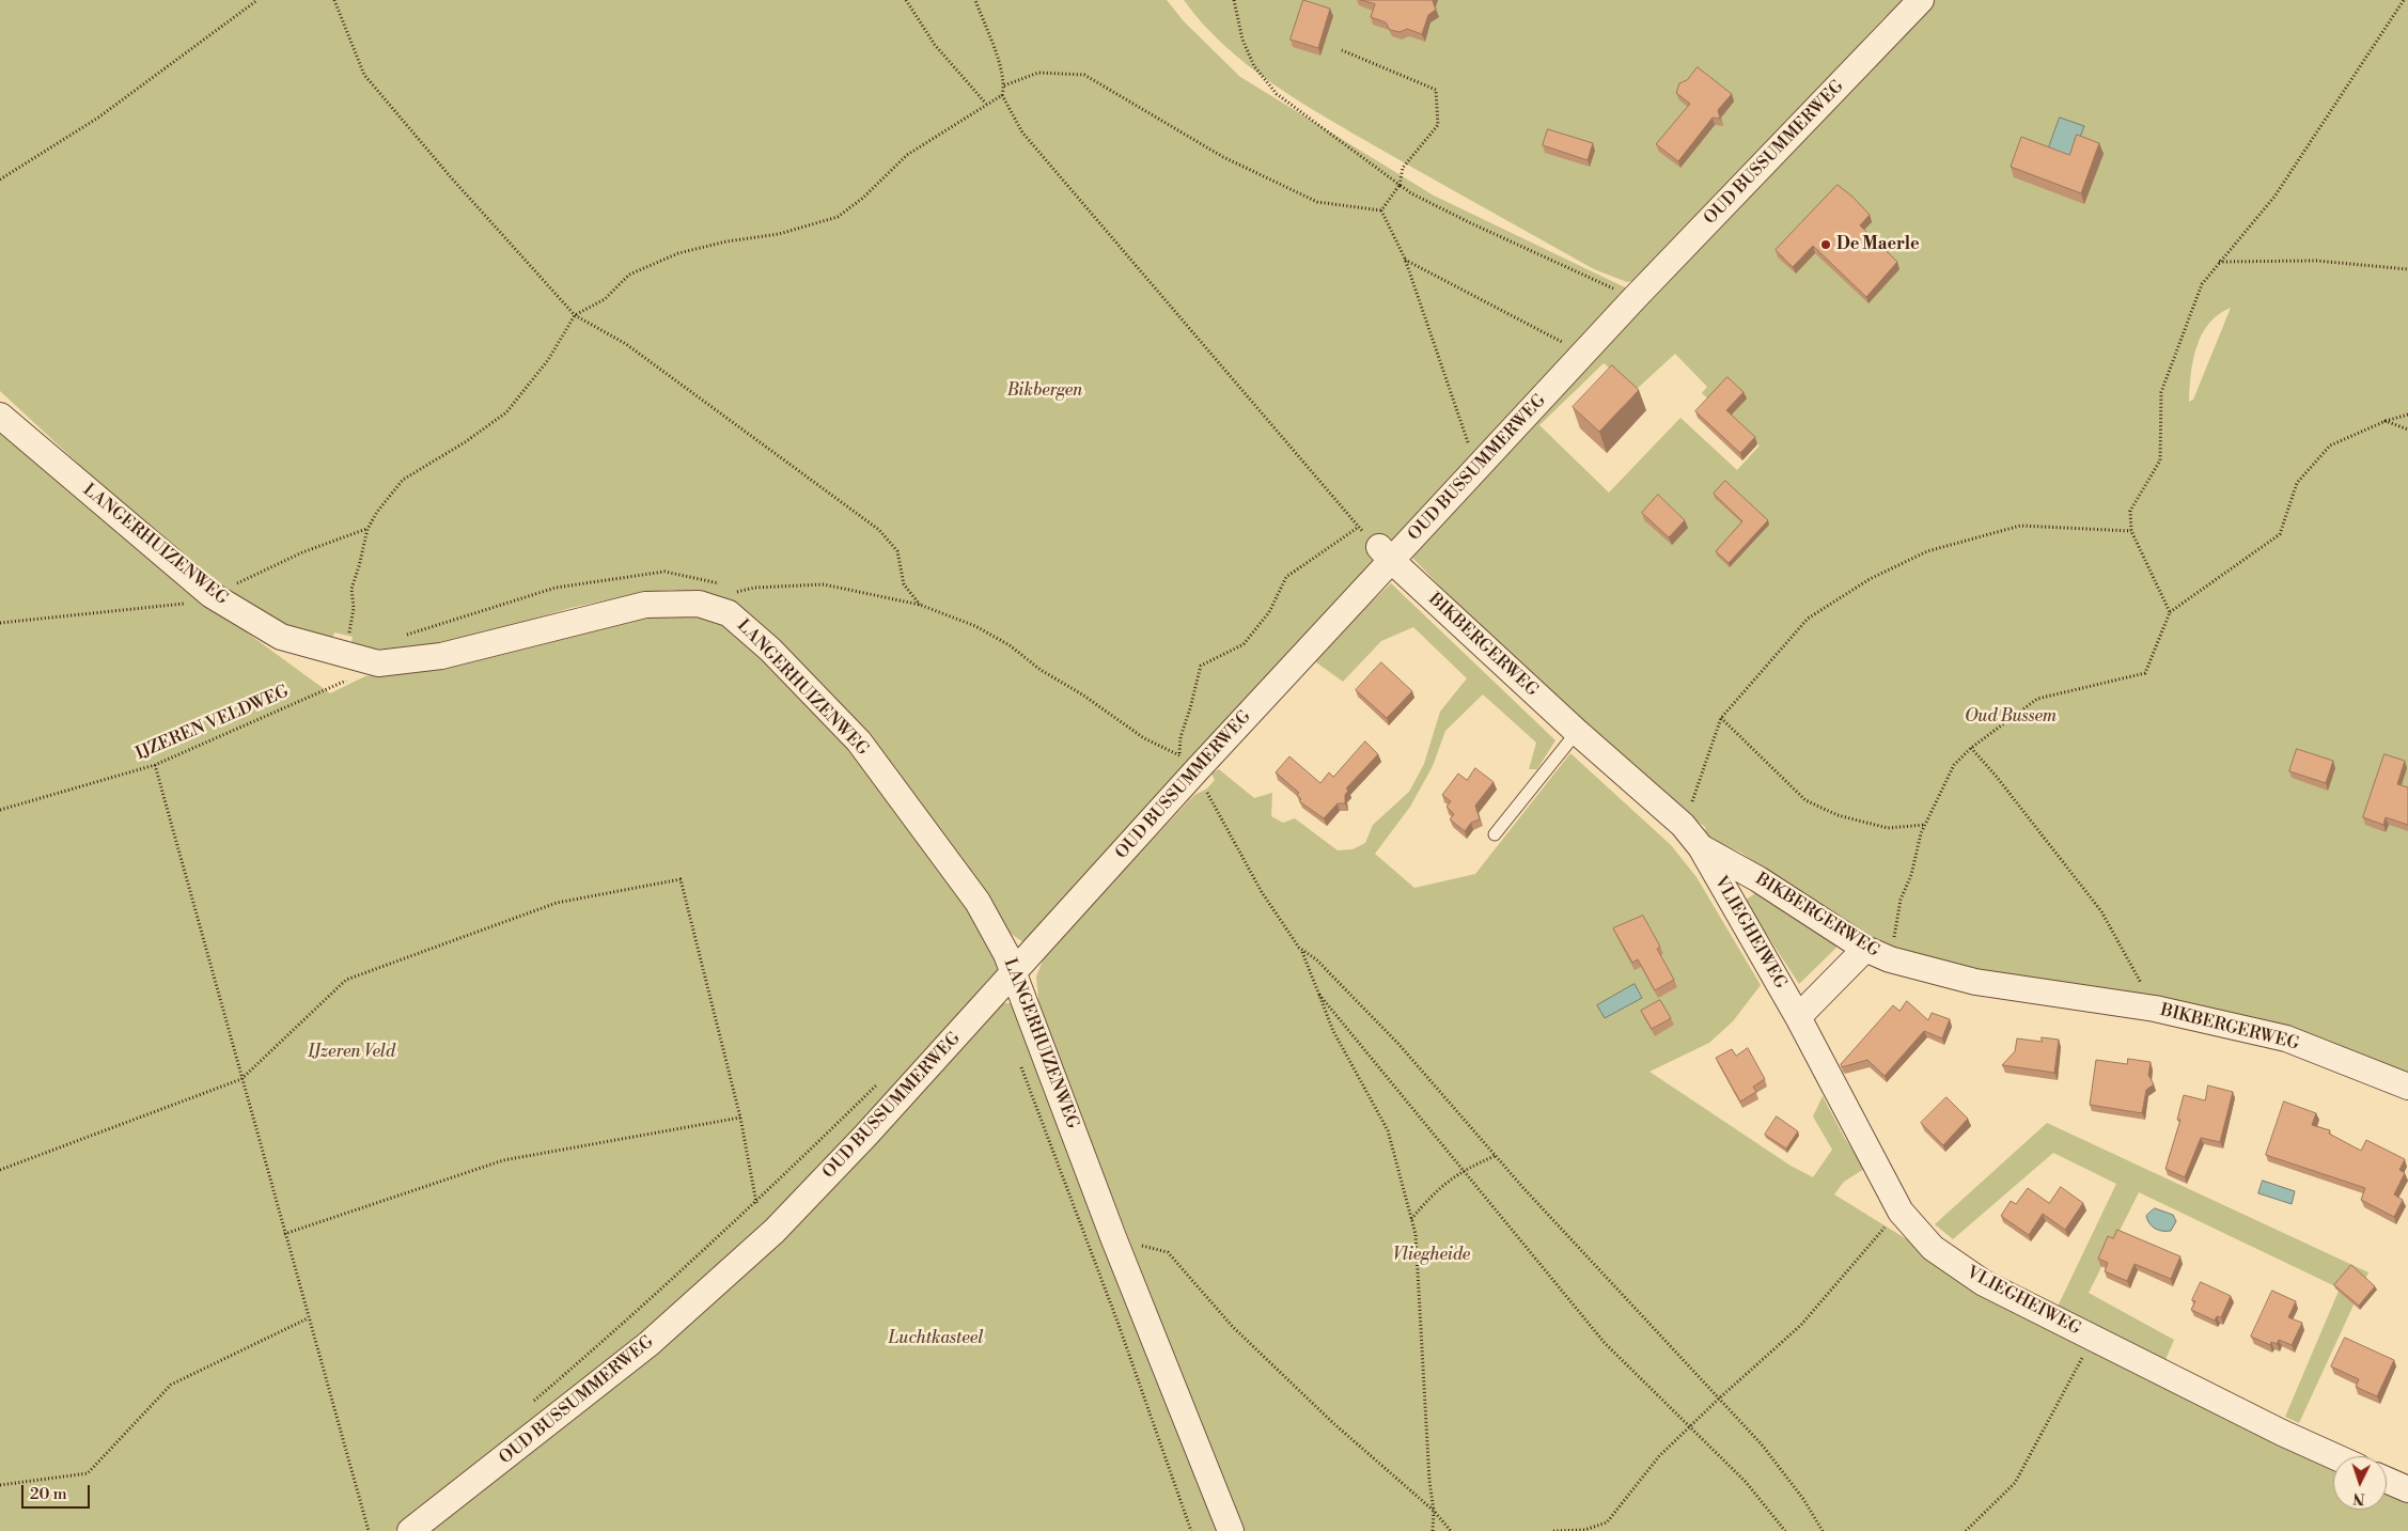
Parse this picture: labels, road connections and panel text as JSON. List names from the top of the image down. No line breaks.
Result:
{"streets":{"street":["OUD BUSSUMMERWEG","LANGERHUIZENWEG","BIKBERGERWEG","VLIEGHEIWEG"],"path":["IJZEREN VELDWEG"]},"crossings":[["OUD BUSSUMMERWEG","LANGERHUIZENWEG"],["OUD BUSSUMMERWEG","BIKBERGERWEG"],["LANGERHUIZENWEG","IJZEREN VELDWEG"],["BIKBERGERWEG","VLIEGHEIWEG"]],"parks":["Bikbergen","Oud Bussem","IJzeren Veld","Vliegheide","Luchtkasteel"],"places":["De Maerle"],"scale_bar":"20 m","north":"bottom"}
